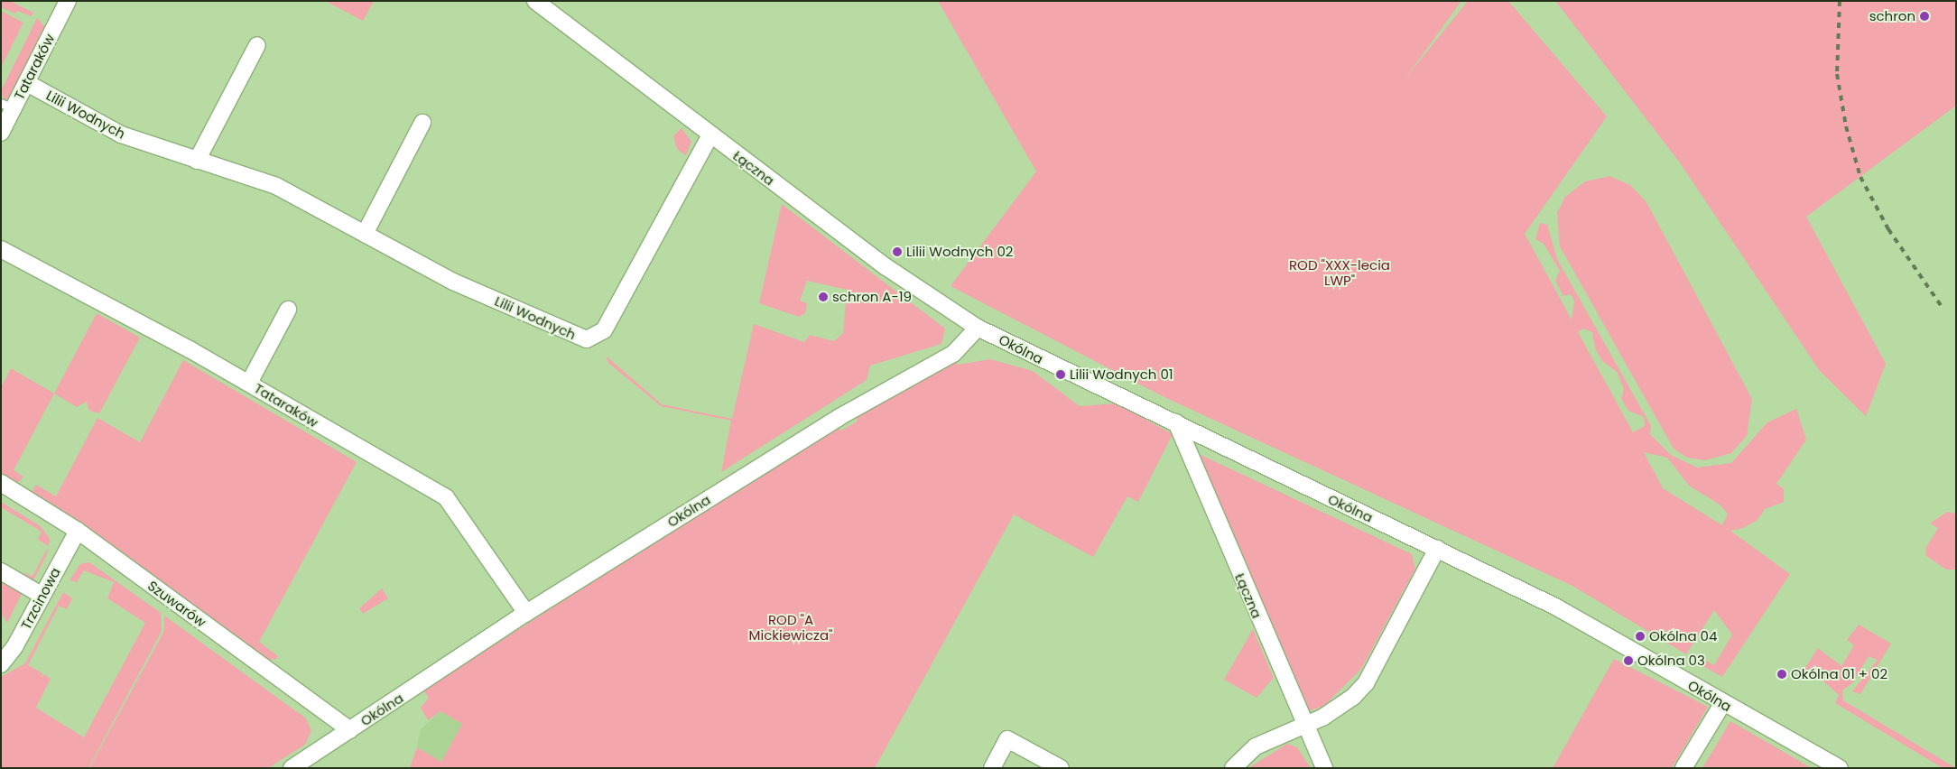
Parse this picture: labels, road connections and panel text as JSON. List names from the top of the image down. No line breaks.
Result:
{"streets":{"street":["Tataraków","Lilii Wodnych","Łączna","Okólna","Trzcinowa","Szuwarów"]},"crossings":[["Tataraków","Lilii Wodnych"],["Tataraków","Okólna"],["Lilii Wodnych","Łączna"],["Łączna","Okólna"],["Okólna","Szuwarów"],["Trzcinowa","Szuwarów"]],"parks":["ROD \"XXX-lecia LWP\"","ROD \"A Mickiewicza\""],"places":["schron","Lilii Wodnych 02","schron A-19","Lilii Wodnych 01","Okólna 04","Okólna 03","Okólna 01 + 02"]}
